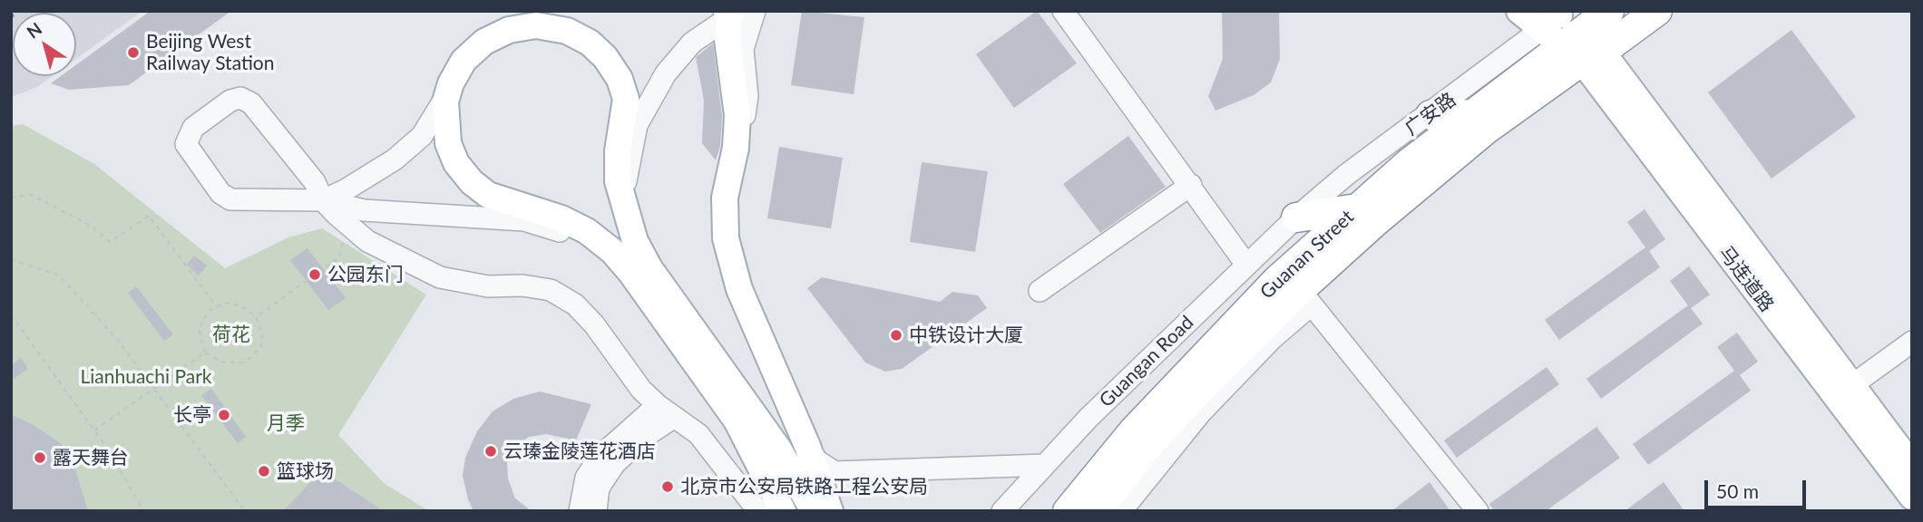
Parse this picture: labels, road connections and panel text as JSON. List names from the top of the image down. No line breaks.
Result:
{"streets":{"highway":["Guanan Street"],"main road":["马连道路"],"street":["广安路","Guangan Road"]},"crossings":[["广安路","Guanan Street"],["广安路","马连道路"],["广安路","Guangan Road"],["Guanan Street","马连道路"]],"parks":["荷花","Lianhuachi Park","月季"],"places":["Beijing West Railway Station","公园东门","中铁设计大厦","长亭","云瑧金陵莲花酒店","露天舞台","篮球场","北京市公安局铁路工程公安局"],"scale_bar":"50 m","north":"top left"}
